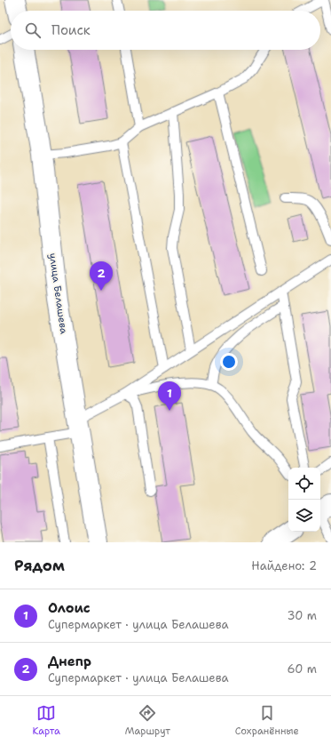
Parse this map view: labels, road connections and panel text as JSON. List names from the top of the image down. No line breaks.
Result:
{"streets":{"main road":["улица Белашева"]},"page":{"search":"Поиск","pins":["2","1"],"heading":["Рядом","Найдено: 2"],"list":[{"mark":"1","name":"Олоис","note":"Супермаркет · улица Белашева","value":"30 m"},{"mark":"2","name":"Днепр","note":"Супермаркет · улица Белашева","value":"60 m"}],"nav":["Карта","Маршрут","Сохранённые"]}}
